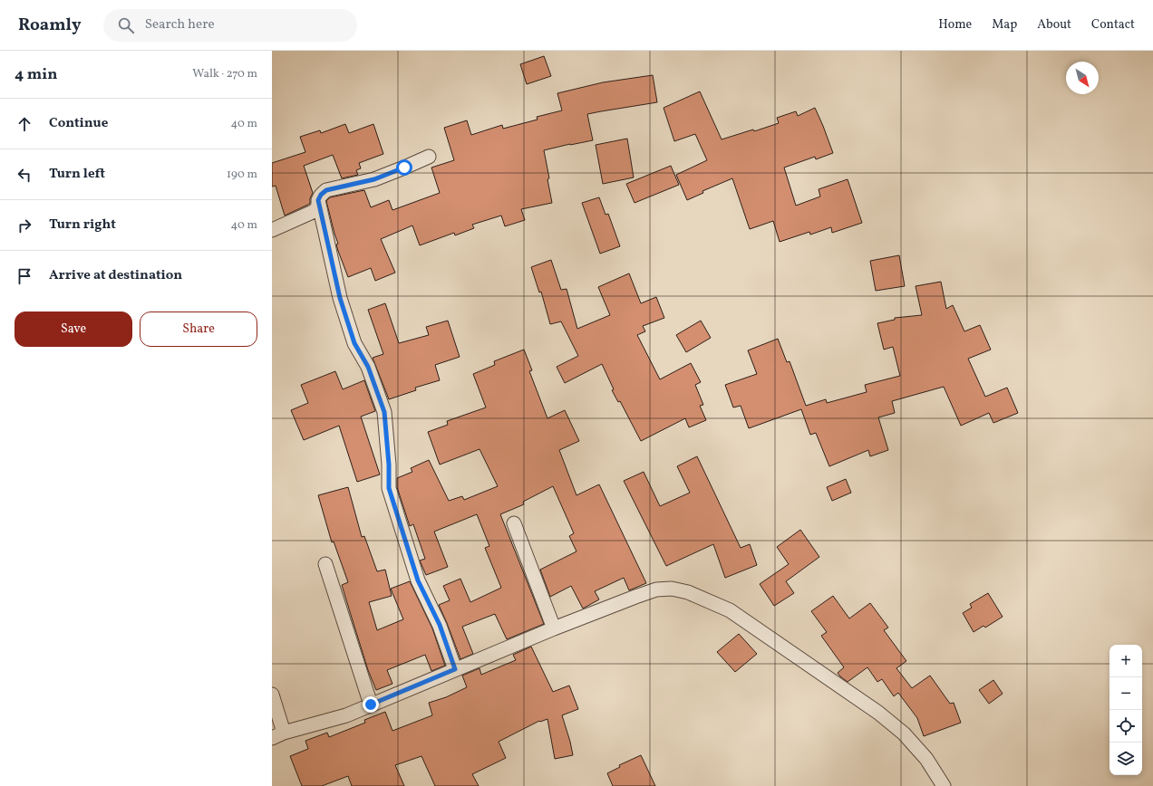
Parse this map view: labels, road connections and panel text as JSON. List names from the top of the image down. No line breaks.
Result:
{"north":"bottom right","page":{"header":"Roamly","search":"Search here","nav":["Home","Map","About","Contact"],"heading":["4 min","Walk · 270 m"],"list":[["Continue","40 m"],["Turn left","190 m"],["Turn right","40 m"],"Arrive at destination"],"buttons":["Save","Share"],"map_buttons":["+","−"]}}
